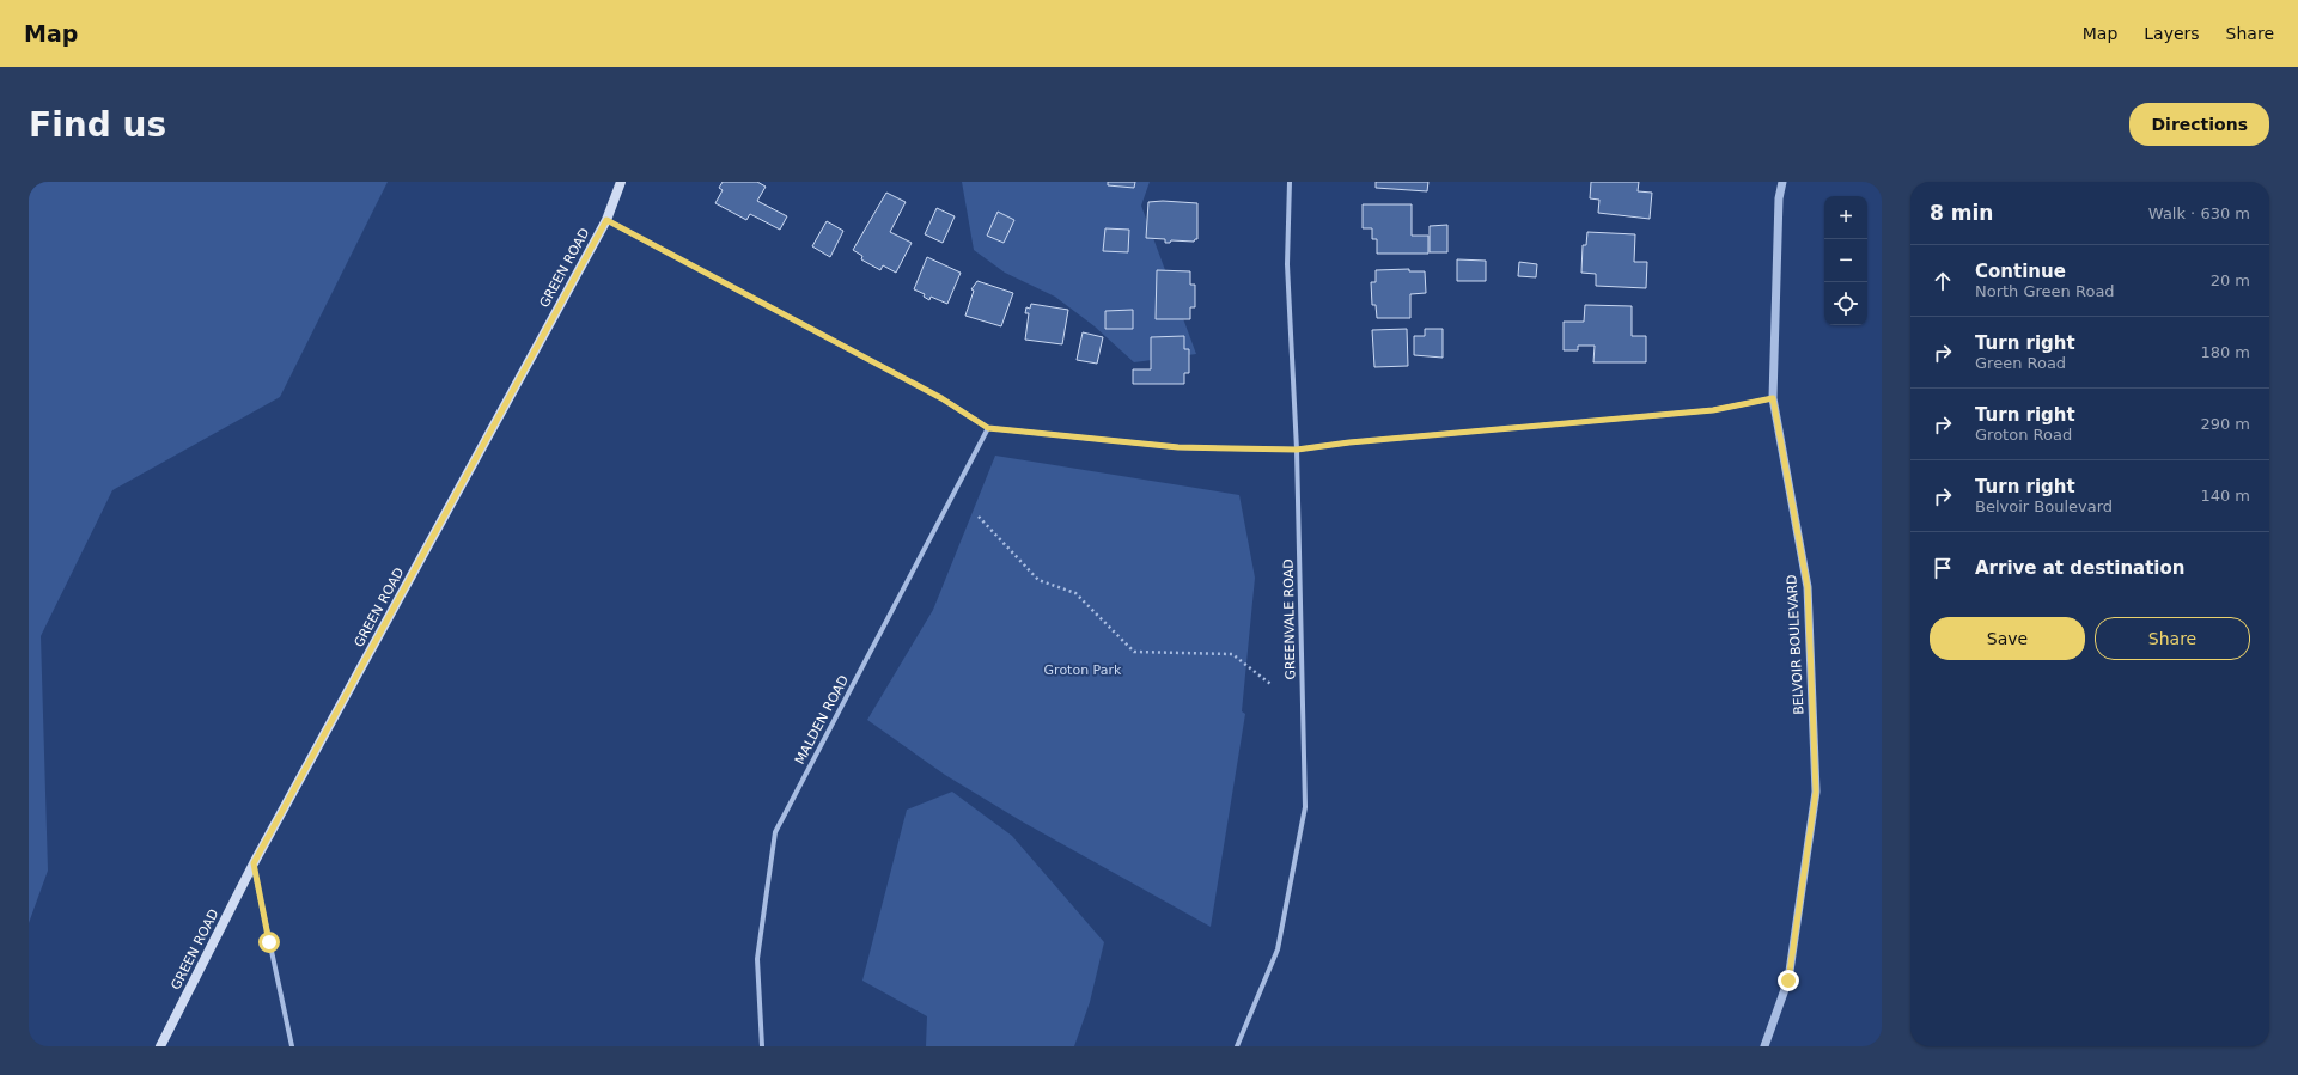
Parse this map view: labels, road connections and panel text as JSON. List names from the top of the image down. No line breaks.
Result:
{"streets":{"main road":["GREEN ROAD"],"street":["GREENVALE ROAD","BELVOIR BOULEVARD","MALDEN ROAD"]},"parks":["Groton Park"],"page":{"header":"Map","nav":["Map","Layers","Share"],"buttons":["Directions",["Save","Share"]],"title":"Find us","heading":["8 min","Walk · 630 m"],"map_buttons":["+","−"],"list":[["Continue","North Green Road","20 m"],["Turn right","Green Road","180 m"],["Turn right","Groton Road","290 m"],["Turn right","Belvoir Boulevard","140 m"],"Arrive at destination"]}}
